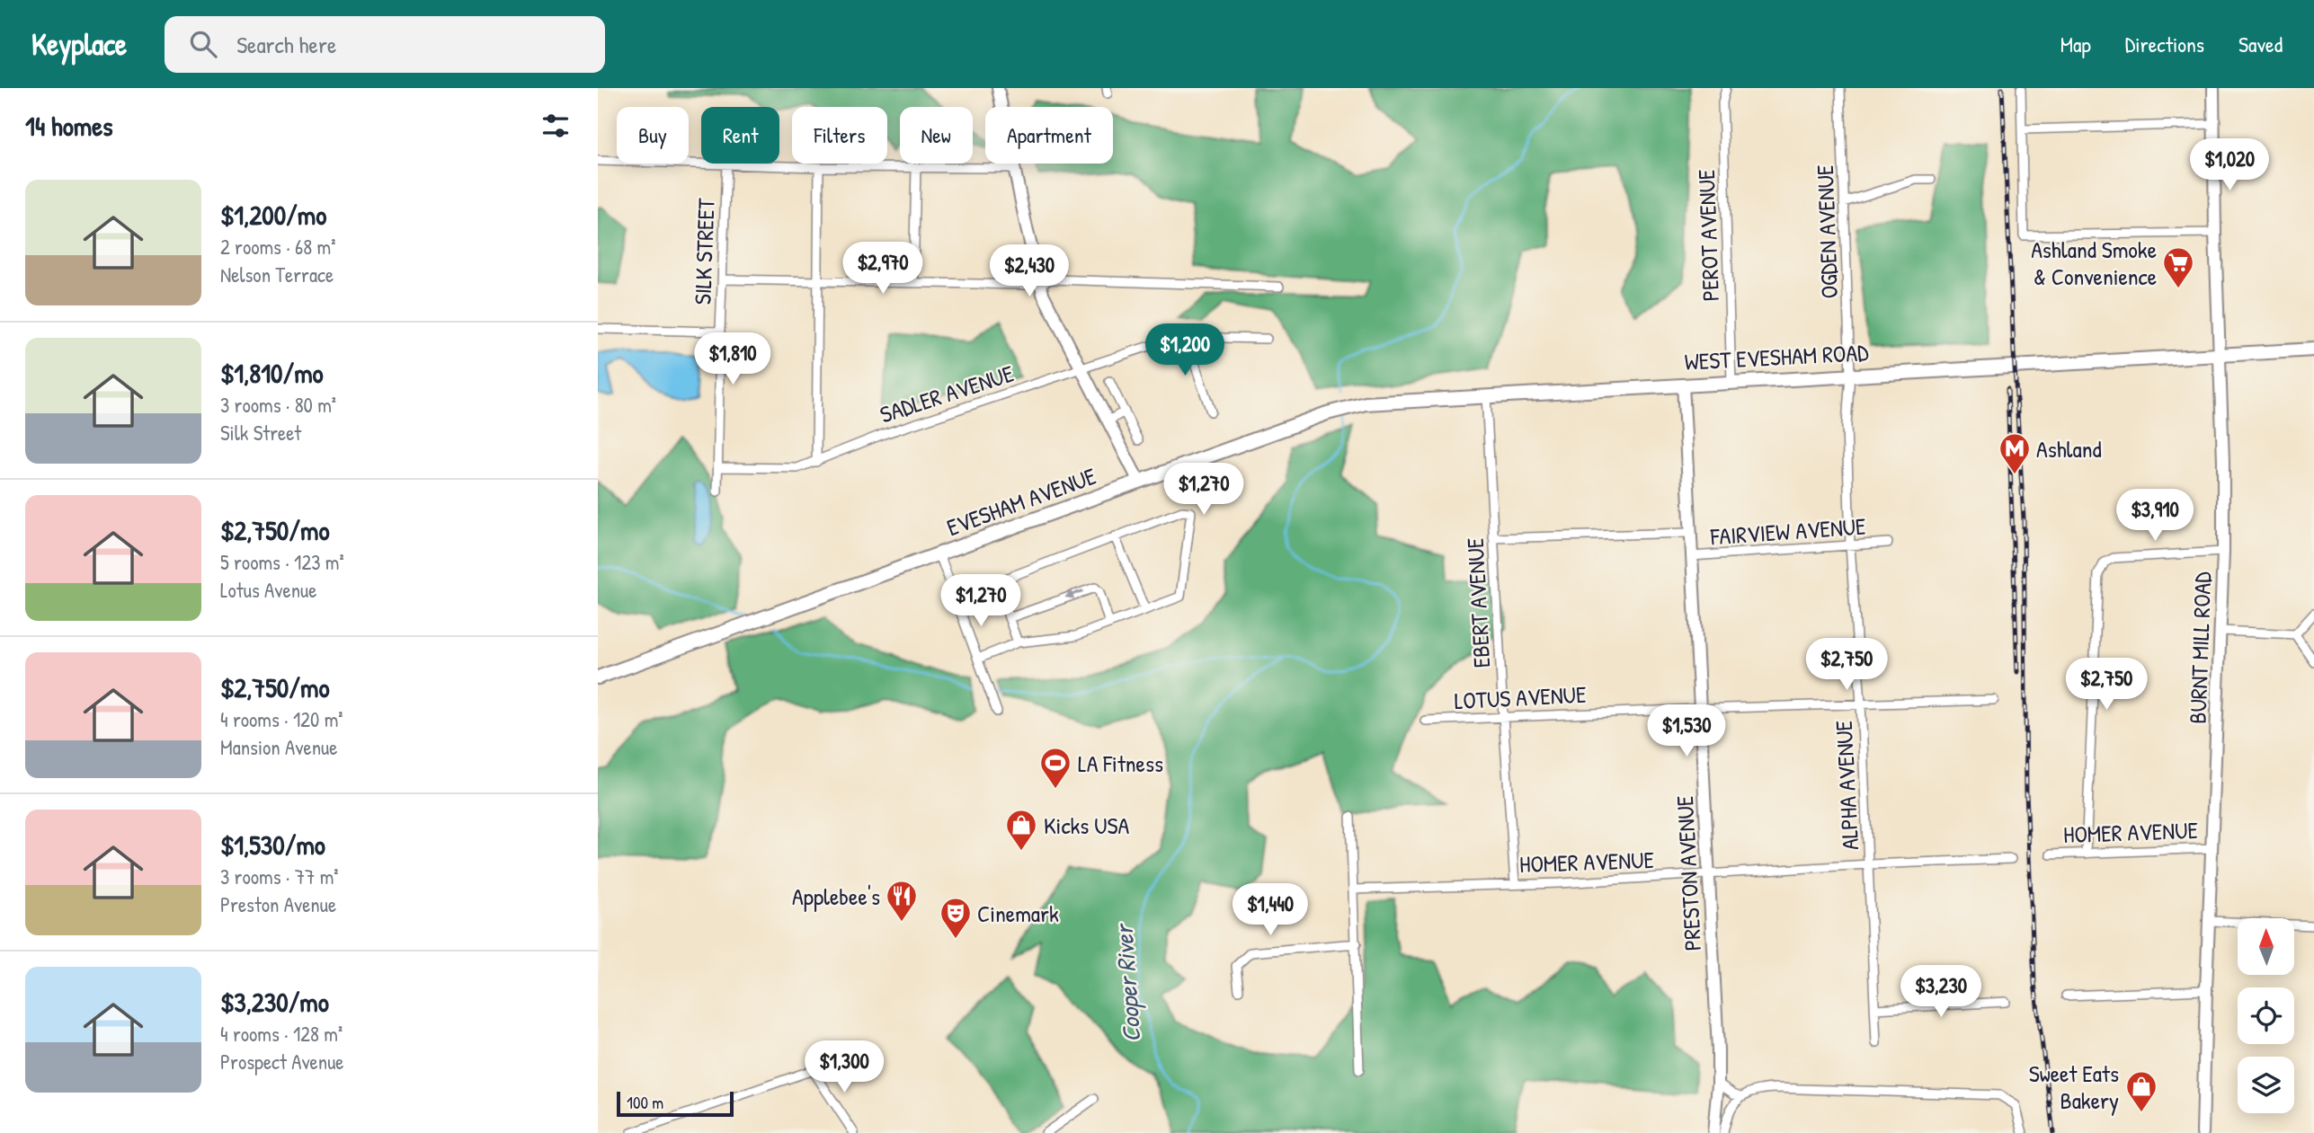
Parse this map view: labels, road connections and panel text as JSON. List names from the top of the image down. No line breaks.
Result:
{"streets":{"main road":["WEST EVESHAM ROAD","EVESHAM AVENUE"],"street":["OGDEN AVENUE","PEROT AVENUE","SILK STREET","SADLER AVENUE","FAIRVIEW AVENUE","EBERT AVENUE","BURNT MILL ROAD","LOTUS AVENUE","ALPHA AVENUE","HOMER AVENUE","PRESTON AVENUE"]},"crossings":[["OGDEN AVENUE","WEST EVESHAM ROAD"],["OGDEN AVENUE","ALPHA AVENUE"],["PEROT AVENUE","WEST EVESHAM ROAD"],["SILK STREET","SADLER AVENUE"],["WEST EVESHAM ROAD","EVESHAM AVENUE"],["WEST EVESHAM ROAD","EBERT AVENUE"],["WEST EVESHAM ROAD","BURNT MILL ROAD"],["WEST EVESHAM ROAD","ALPHA AVENUE"],["WEST EVESHAM ROAD","PRESTON AVENUE"],["FAIRVIEW AVENUE","EBERT AVENUE"],["FAIRVIEW AVENUE","ALPHA AVENUE"],["FAIRVIEW AVENUE","PRESTON AVENUE"],["EBERT AVENUE","LOTUS AVENUE"],["EBERT AVENUE","HOMER AVENUE"],["BURNT MILL ROAD","HOMER AVENUE"],["LOTUS AVENUE","ALPHA AVENUE"],["LOTUS AVENUE","PRESTON AVENUE"],["ALPHA AVENUE","HOMER AVENUE"],["HOMER AVENUE","PRESTON AVENUE"]],"water":["Cooper River"],"places":{"supermarket":["Ashland Smoke & Convenience"],"metro station":["Ashland"],"sports":["LA Fitness"],"shop":["Kicks USA","Sweet Eats Bakery"],"restaurant":["Applebee's"],"theatre":["Cinemark"]},"scale_bar":"100 m","north":"top","page":{"header":"Keyplace","search":"Search here","nav":["Map","Directions","Saved"],"heading":"14 homes","chip":["Buy","Rent","Filters","New","Apartment"],"price":["$1,020","$2,970","$2,430","$1,200","$1,810","$1,270","$3,910","$1,270","$2,750","$2,750","$1,530","$1,440","$3,230","$1,300"],"list":[{"name":"$1,200/mo","note":"2 rooms · 68 m² · Nelson Terrace"},{"name":"$1,810/mo","note":"3 rooms · 80 m² · Silk Street"},{"name":"$2,750/mo","note":"5 rooms · 123 m² · Lotus Avenue"},{"name":"$2,750/mo","note":"4 rooms · 120 m² · Mansion Avenue"},{"name":"$1,530/mo","note":"3 rooms · 77 m² · Preston Avenue"},{"name":"$3,230/mo","note":"4 rooms · 128 m² · Prospect Avenue"}],"scale":"100 m"}}
